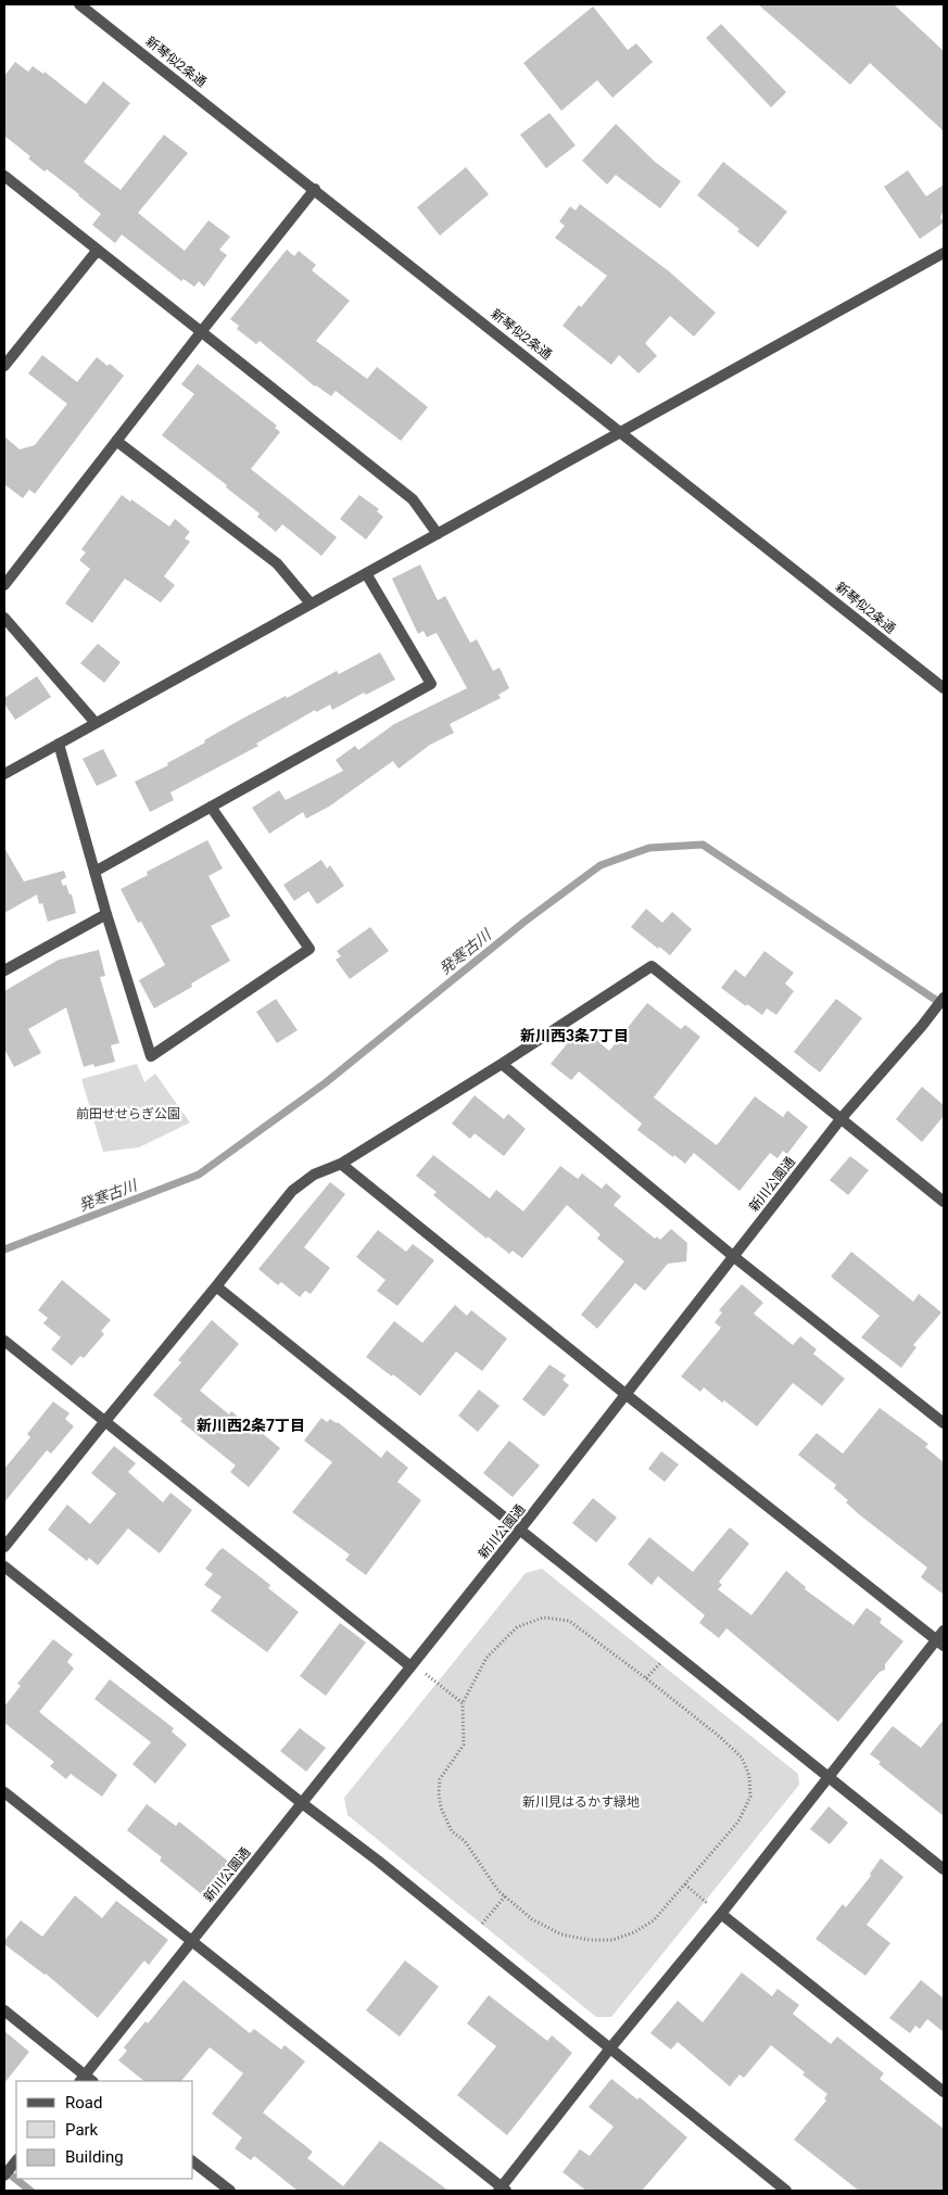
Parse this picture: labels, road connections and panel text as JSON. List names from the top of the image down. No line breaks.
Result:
{"streets":{"street":["新琴似2条通","新川公園通"]},"districts":["新川西3条7丁目","新川西2条7丁目"],"water":["発寒古川"],"parks":["前田せせらぎ公園","新川見はるかす緑地"],"legend":["Road","Park","Building"]}
